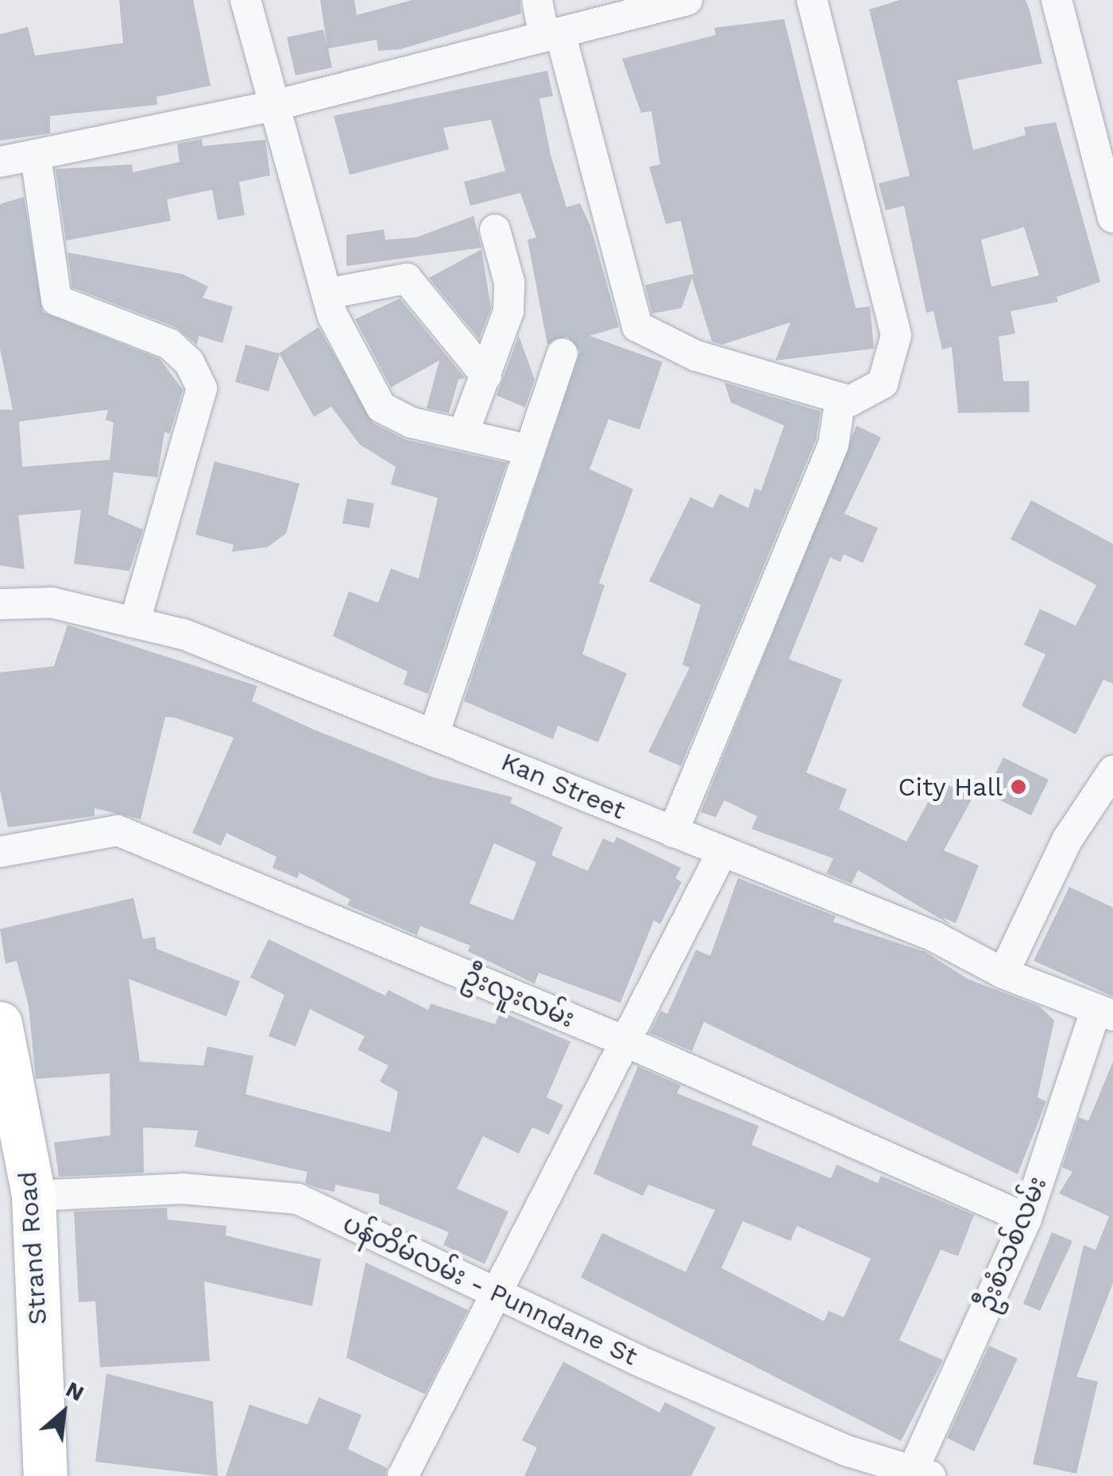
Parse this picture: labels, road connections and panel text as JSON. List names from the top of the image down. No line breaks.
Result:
{"streets":{"main road":["Strand Road"],"street":["Kan Street","ဦးလူးလမ်း","ဦးစံသစ်လမ်း","ပန်တိမ်လမ်း - Punndane St"]},"crossings":[["Kan Street","ဦးစံသစ်လမ်း"],["ဦးလူးလမ်း","ဦးစံသစ်လမ်း"],["ဦးစံသစ်လမ်း","ပန်တိမ်လမ်း - Punndane St"],["Strand Road","ပန်တိမ်လမ်း - Punndane St"]],"places":["City Hall"],"north":"top right"}
